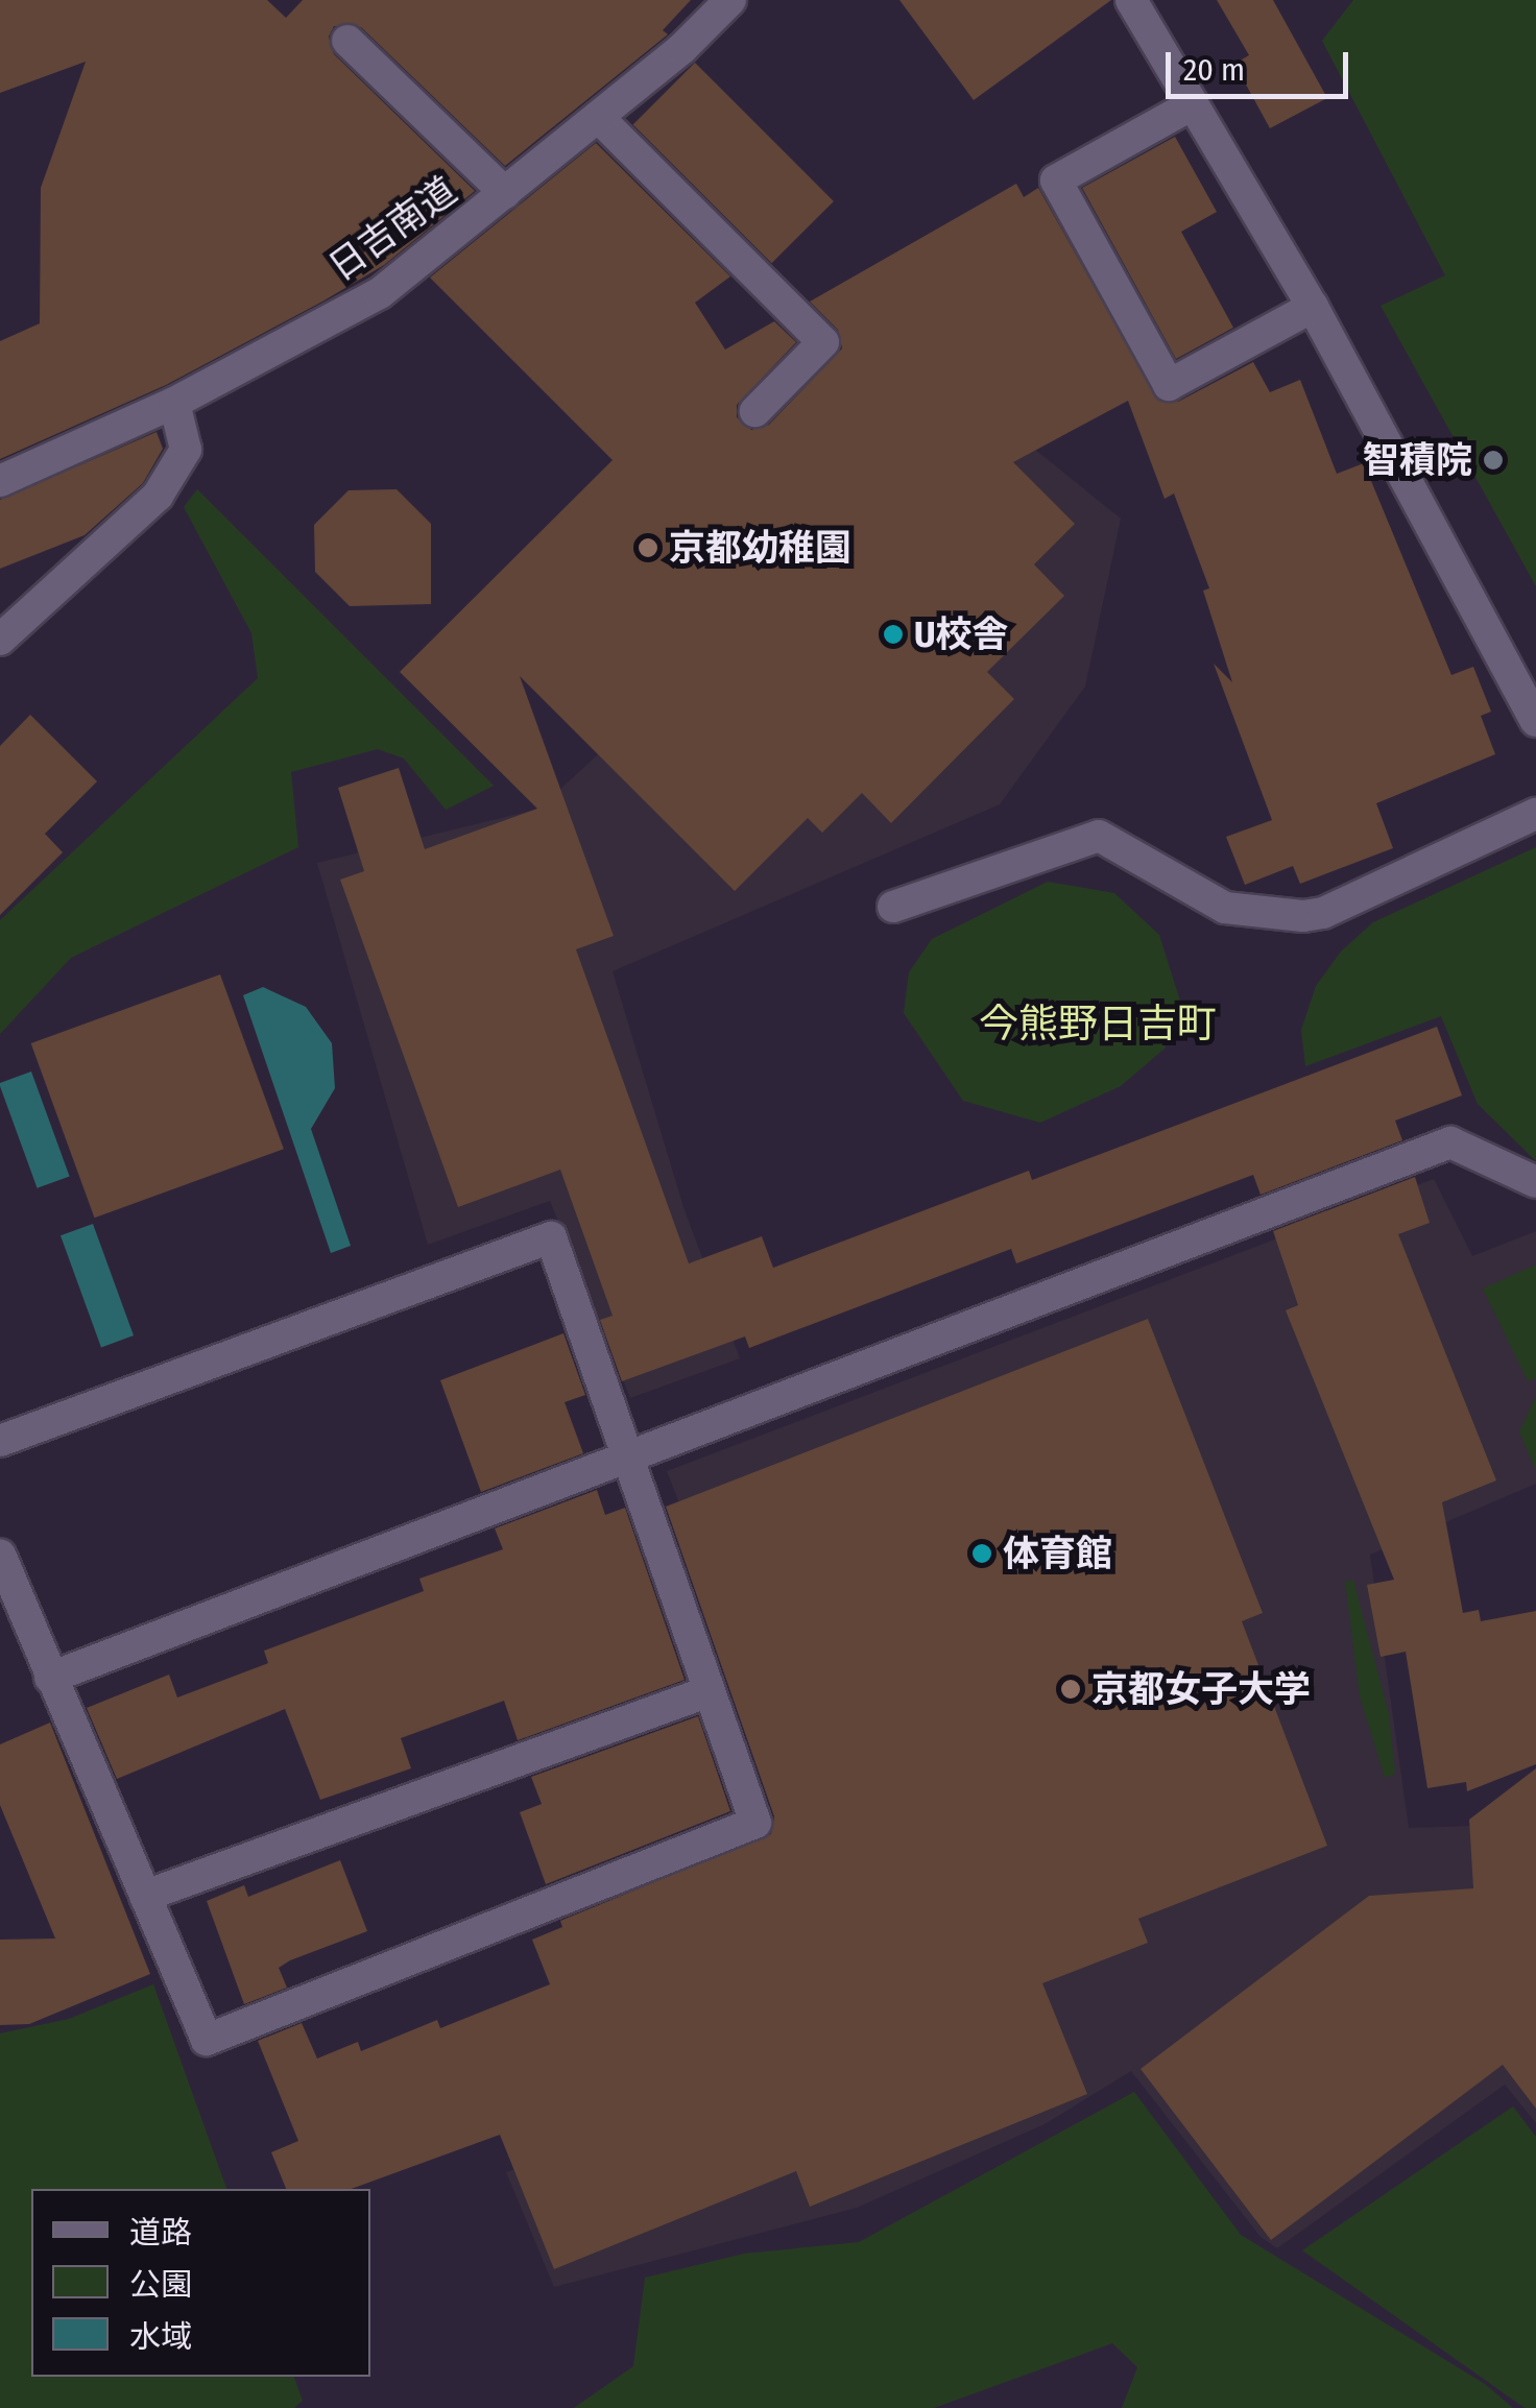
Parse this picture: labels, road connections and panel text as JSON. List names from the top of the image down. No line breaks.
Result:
{"streets":{"street":["日吉南道"]},"districts":["今熊野日吉町"],"places":["智積院","京都幼稚園","U校舎","体育館","京都女子大学"],"legend":["道路","公園","水域"],"scale_bar":"20 m"}
